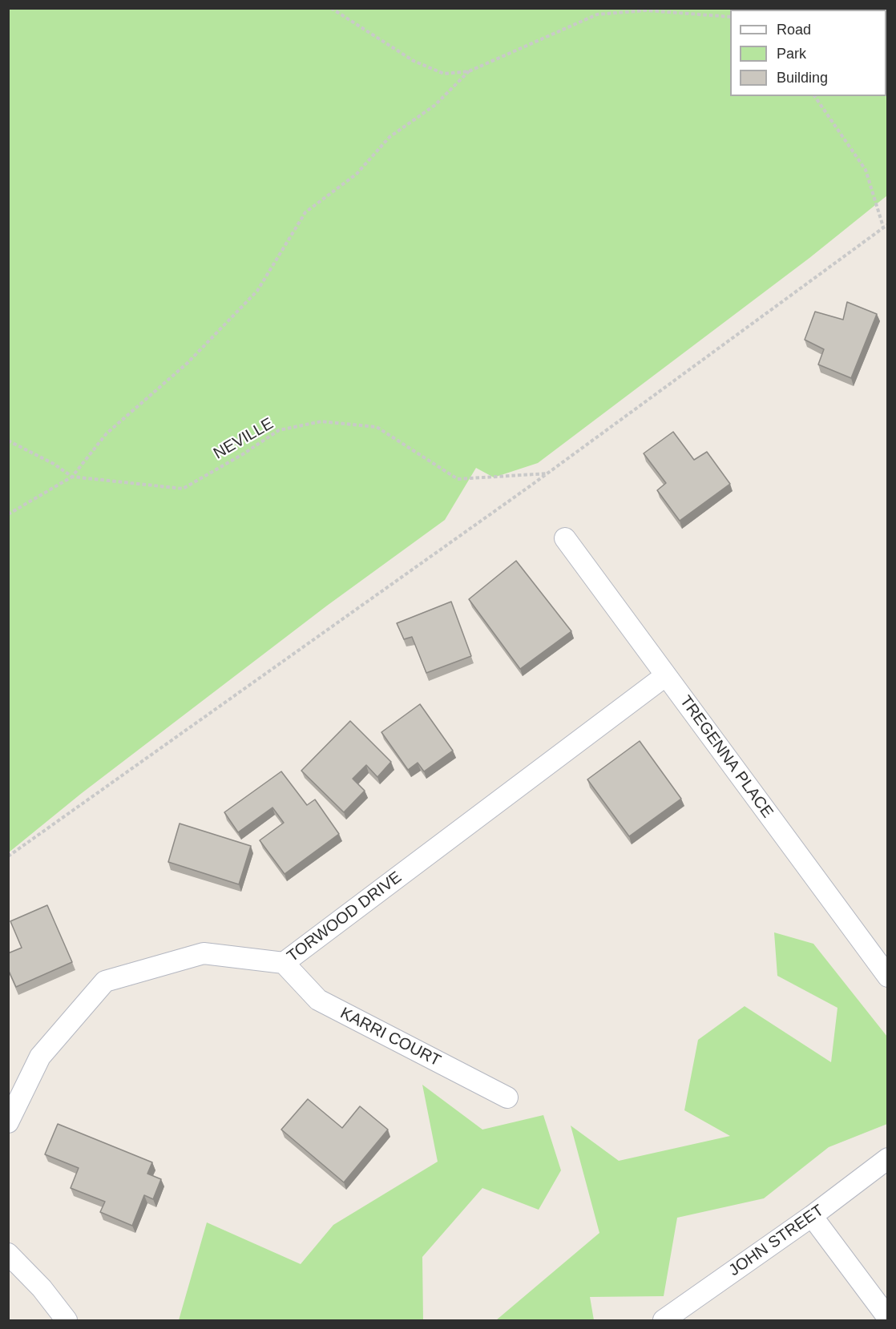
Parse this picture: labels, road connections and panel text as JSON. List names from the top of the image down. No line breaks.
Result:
{"streets":{"street":["TREGENNA PLACE","TORWOOD DRIVE","KARRI COURT","JOHN STREET"],"path":["NEVILLE"]},"crossings":[["TREGENNA PLACE","TORWOOD DRIVE"],["TORWOOD DRIVE","KARRI COURT"]],"legend":["Road","Park","Building"]}
